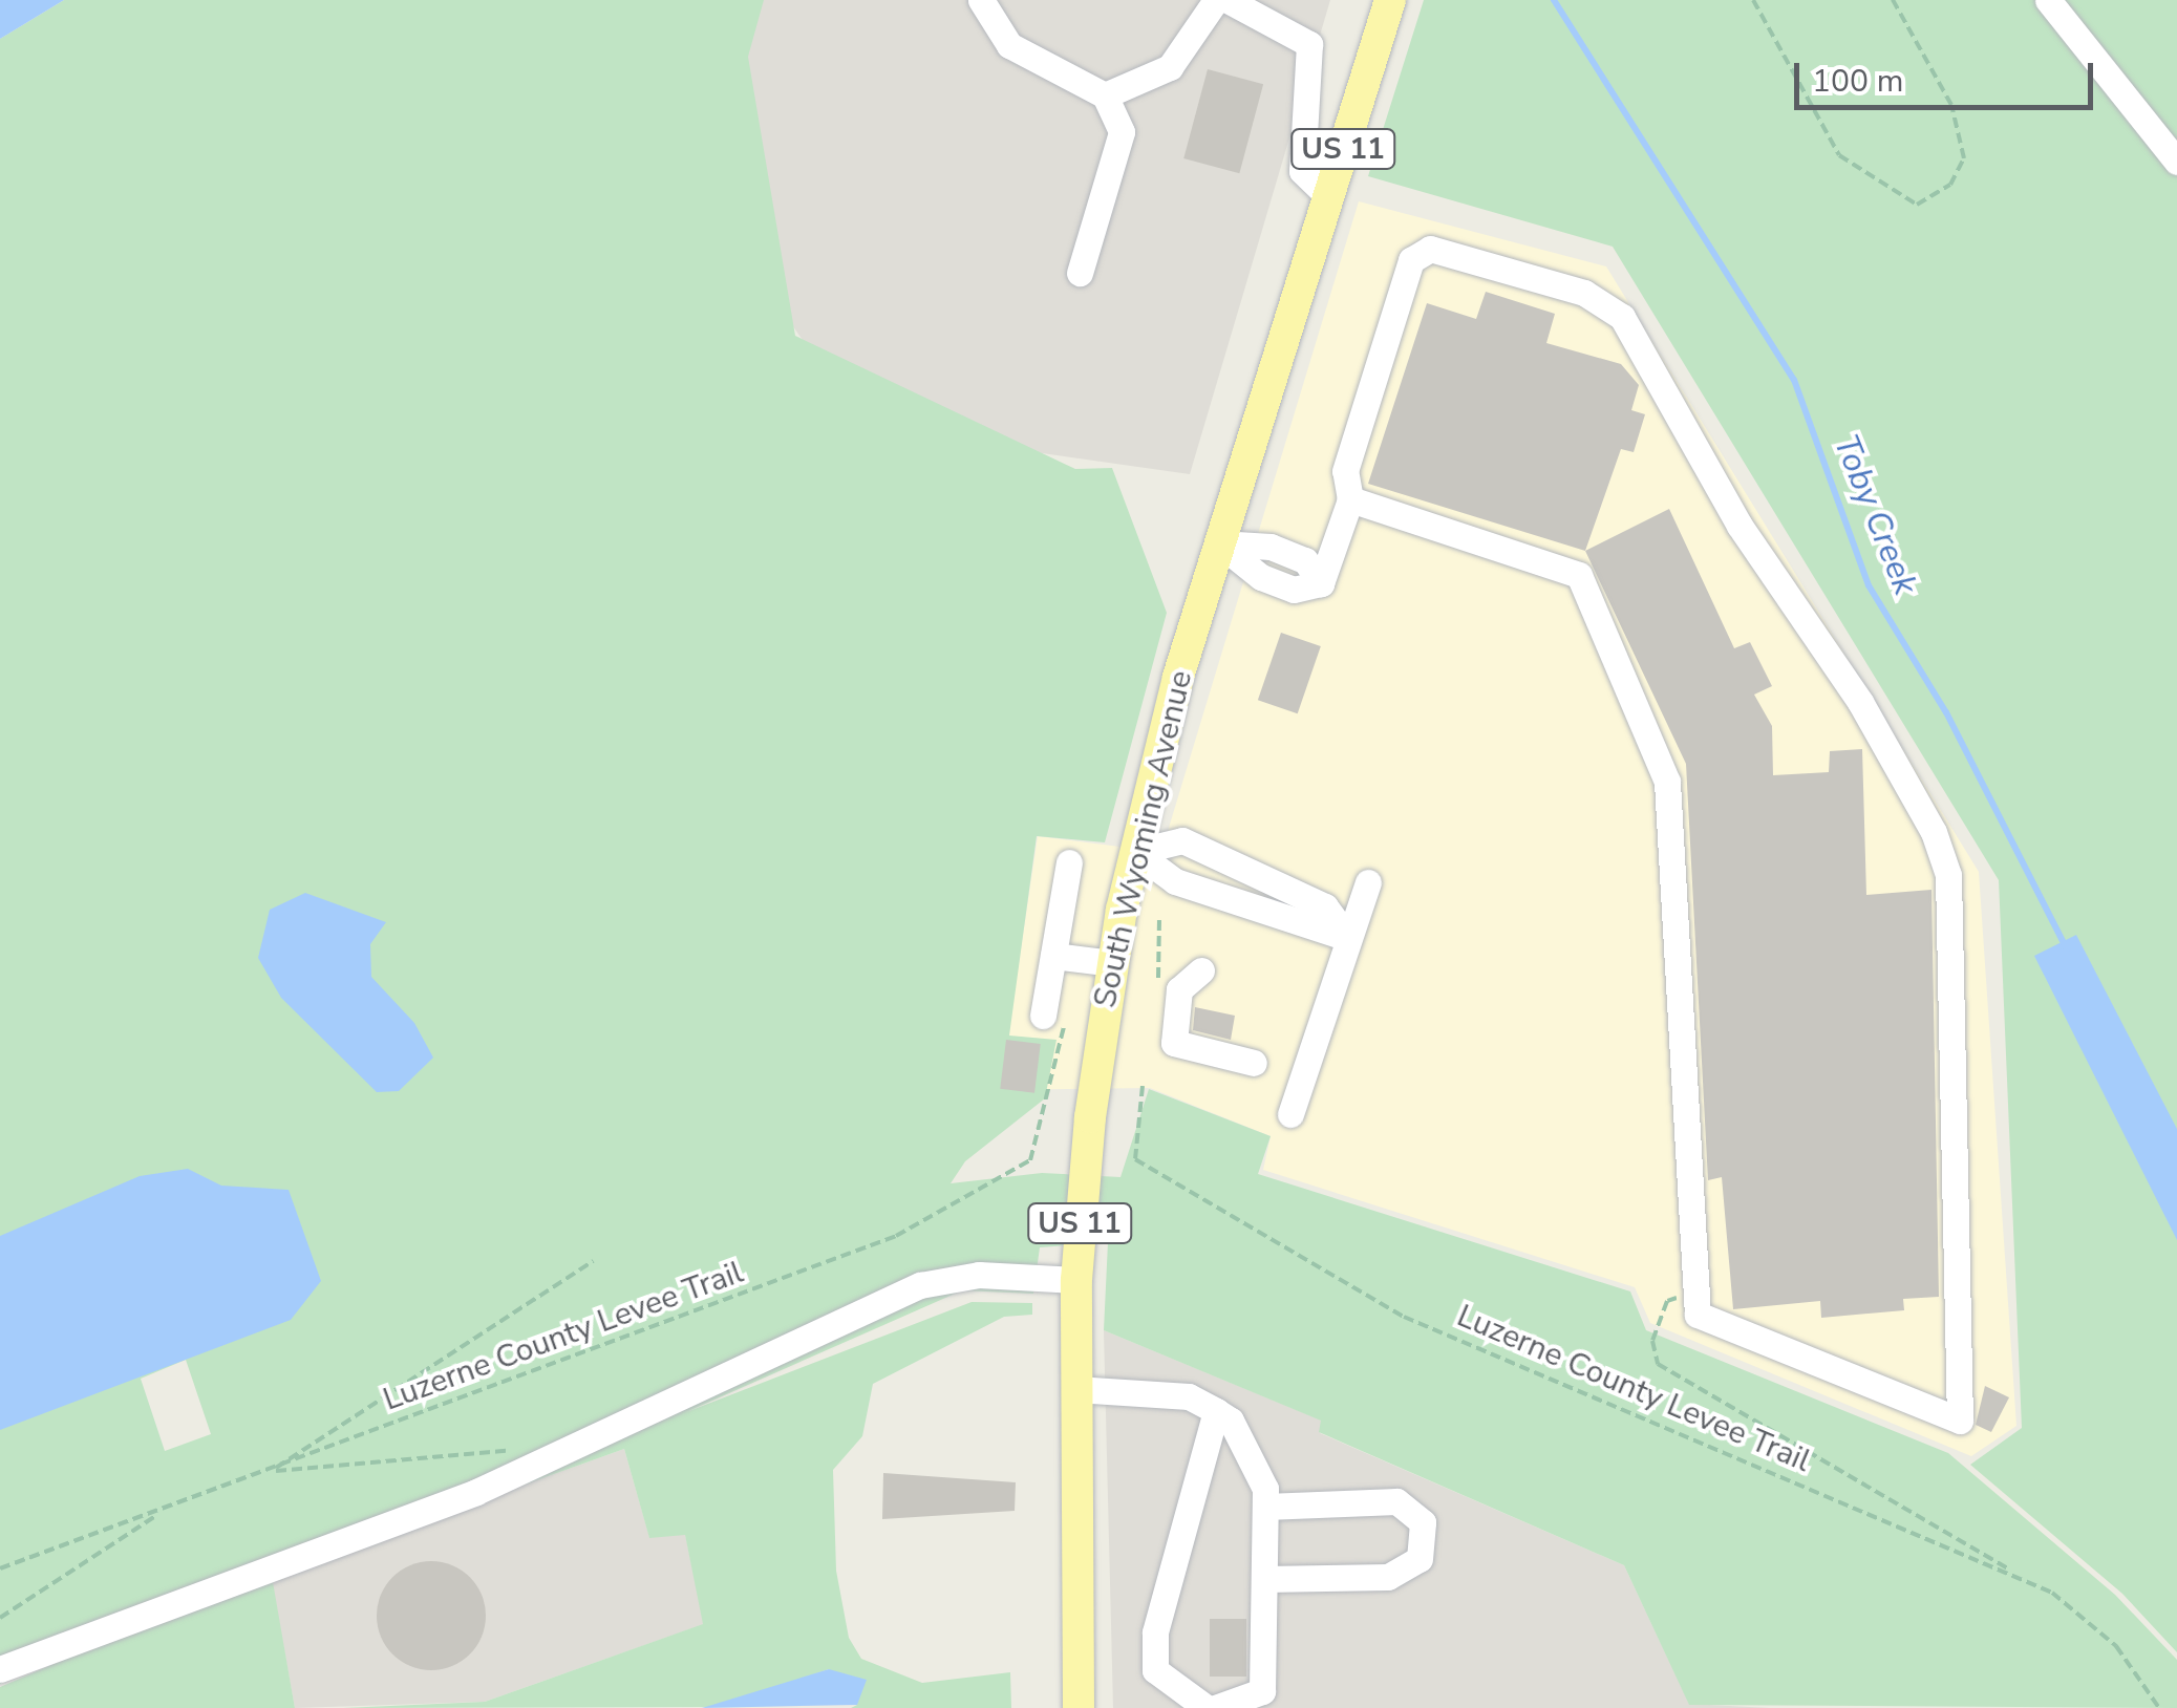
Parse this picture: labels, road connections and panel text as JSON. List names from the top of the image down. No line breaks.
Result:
{"streets":{"main road":["US 11","South Wyoming Avenue"],"path":["Luzerne County Levee Trail"]},"water":["Toby Creek"],"scale_bar":"100 m"}
